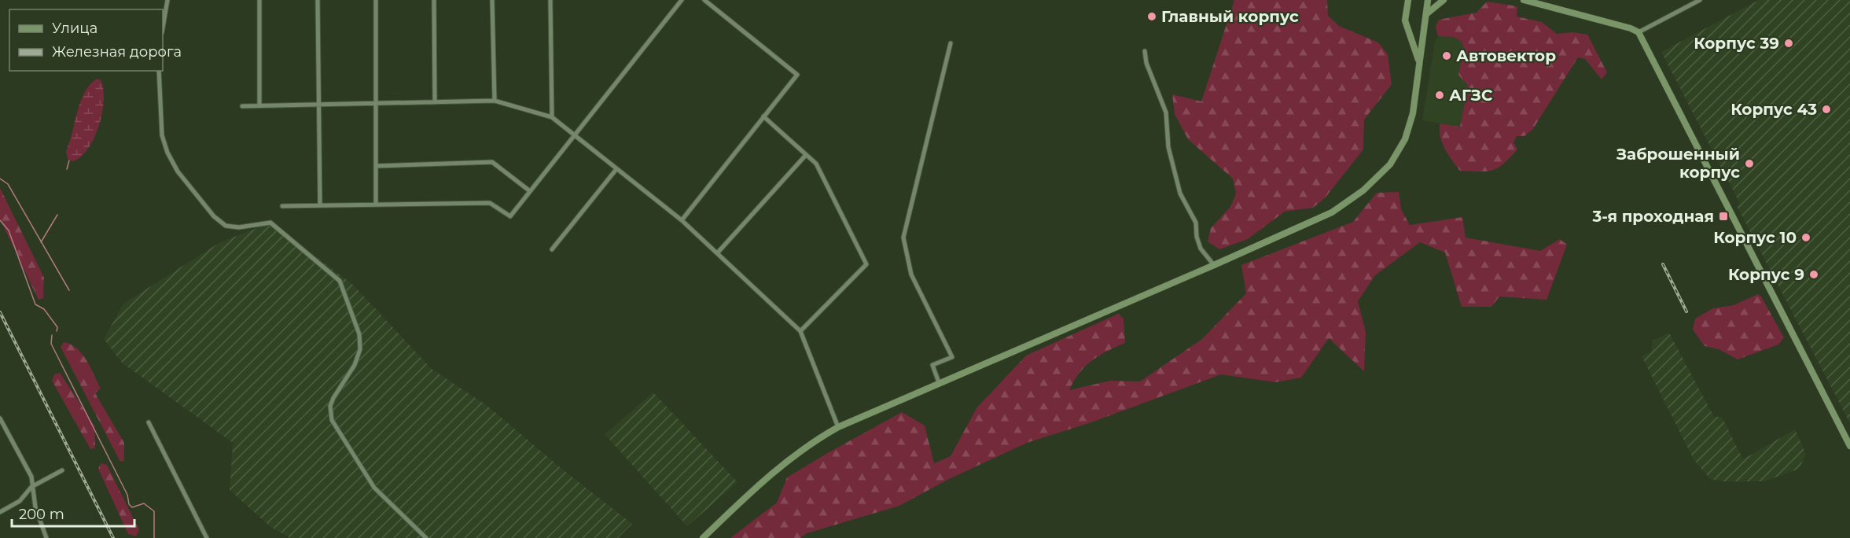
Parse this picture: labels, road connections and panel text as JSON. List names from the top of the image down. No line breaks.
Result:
{"places":{"other":["Главный корпус","Корпус 39","Автовектор","АГЗС","Корпус 43","Заброшенный корпус","Корпус 10","Корпус 9"],"transit":["3-я проходная"]},"legend":["Улица","Железная дорога"],"scale_bar":"200 m"}
